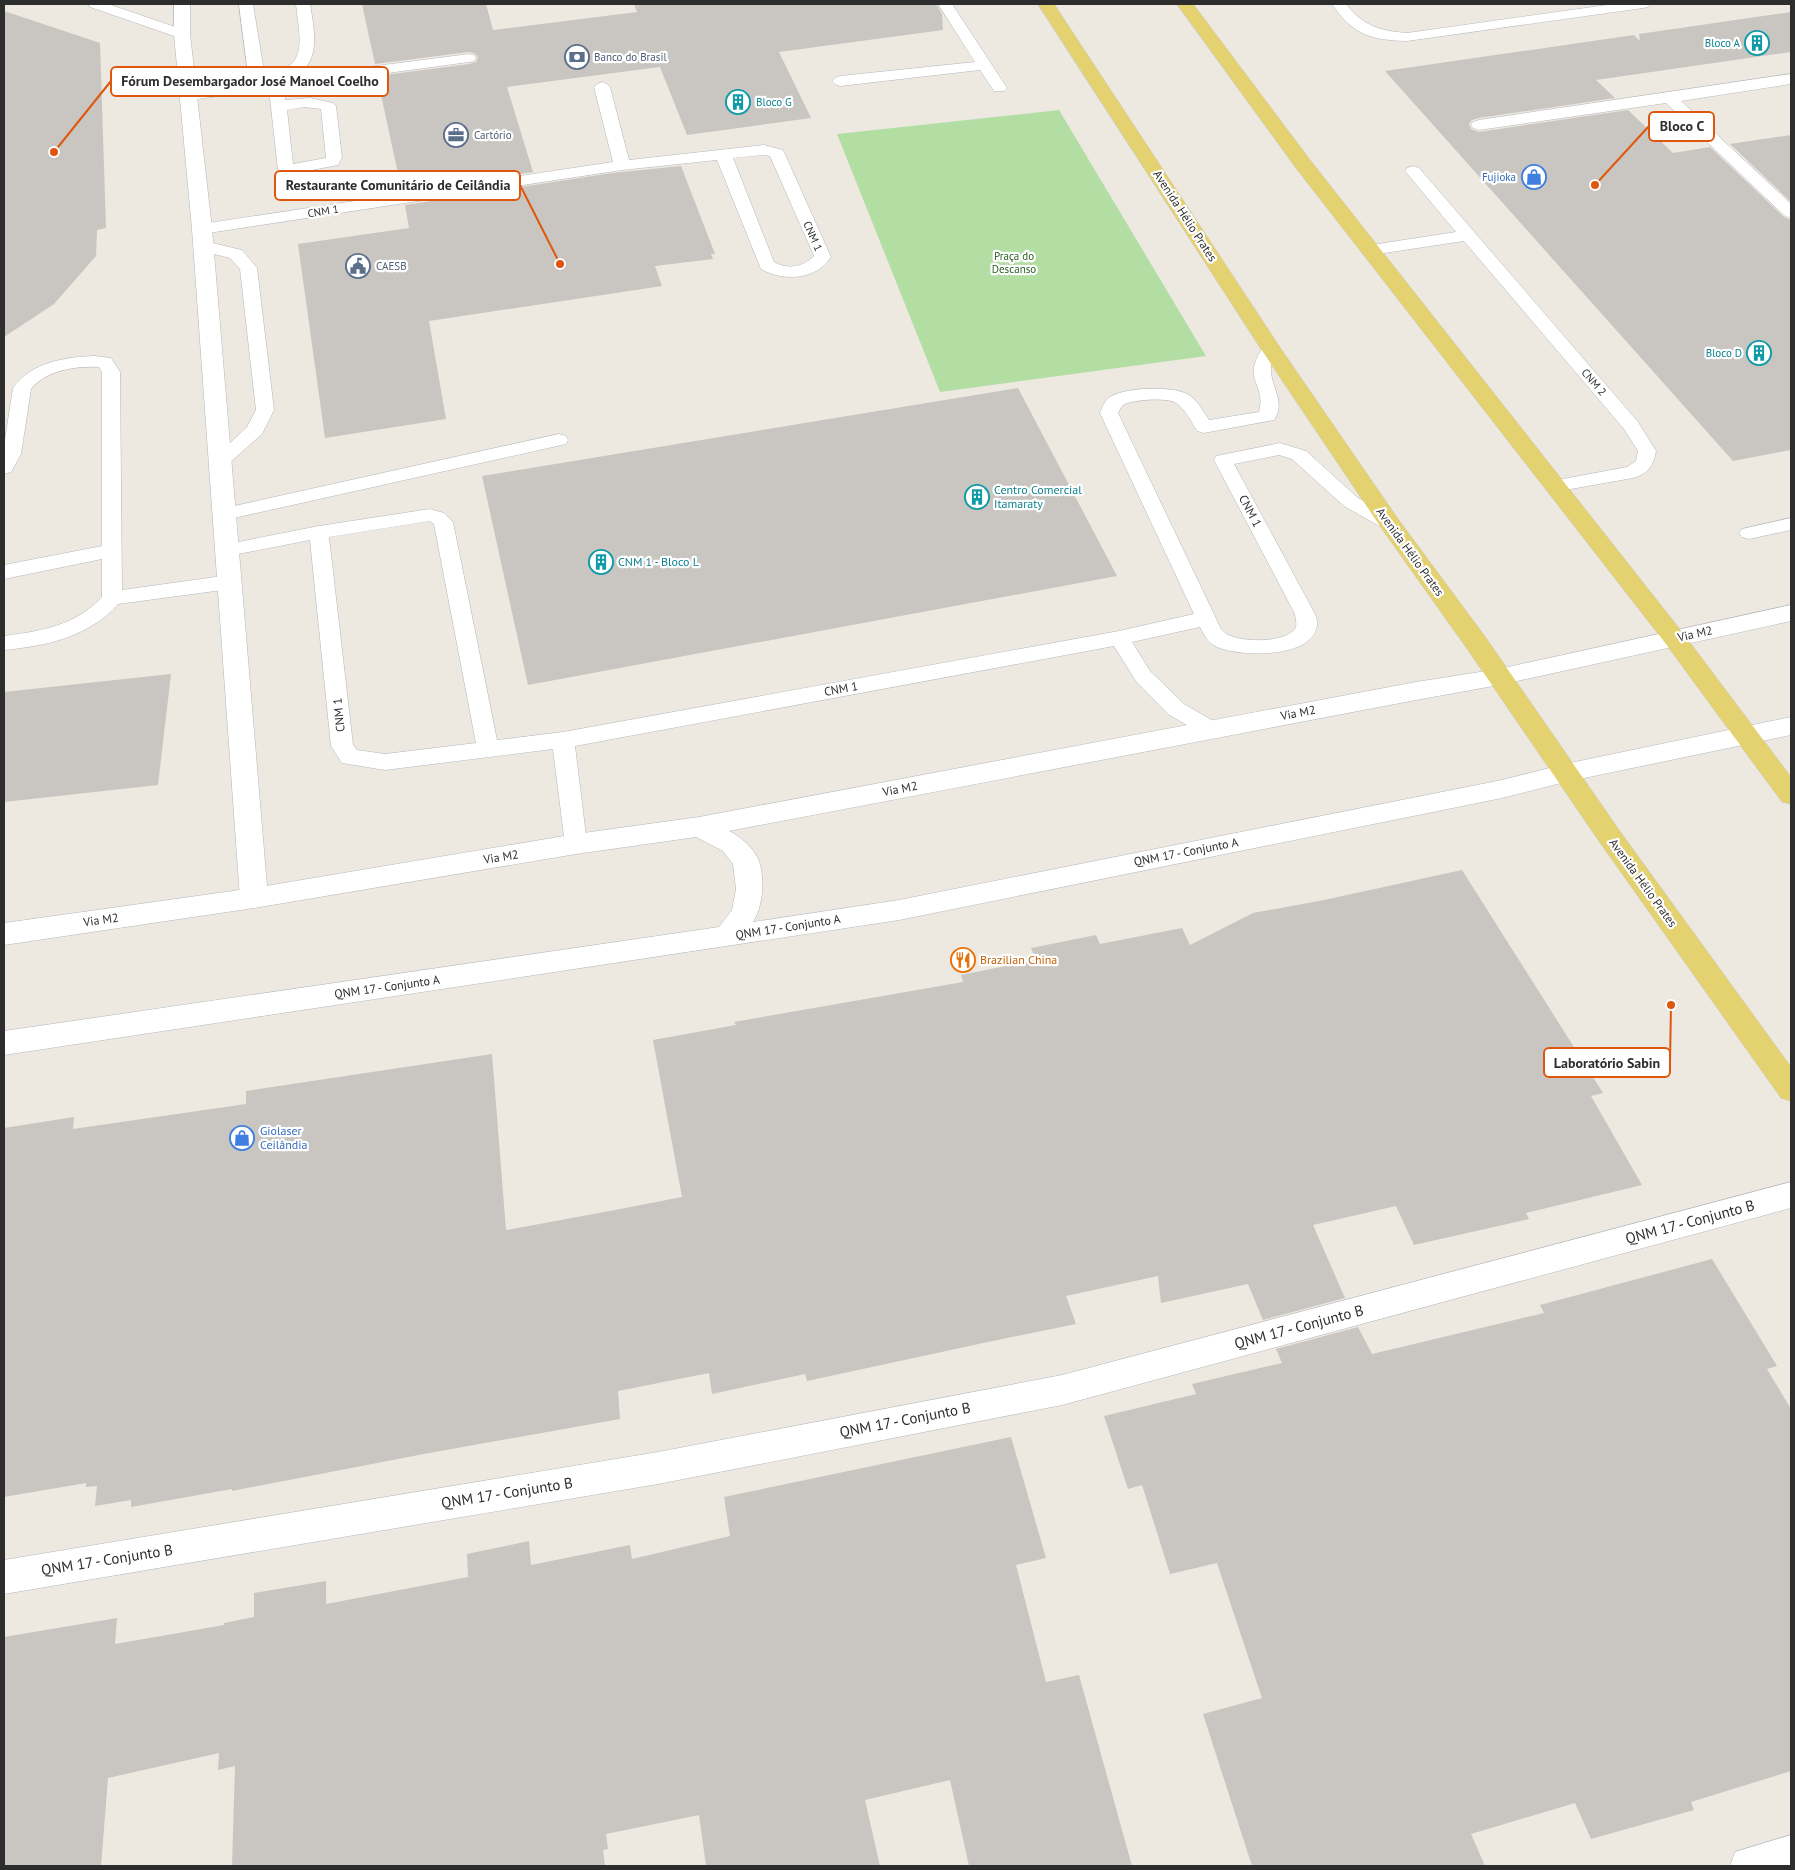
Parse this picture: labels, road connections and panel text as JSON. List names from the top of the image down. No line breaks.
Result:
{"streets":{"main road":["Avenida Hélio Prates","Via M2","QNM 17 - Conjunto A","QNM 17 - Conjunto B"],"lane":["CNM 1","CNM 2"]},"crossings":[["Avenida Hélio Prates","Via M2"],["Avenida Hélio Prates","QNM 17 - Conjunto A"]],"parks":["Praça do Descanso"],"places":{"building":["Bloco A","Bloco G","Bloco D","Centro Comercial Itamaraty","CNM 1 - Bloco L"],"bank":["Banco do Brasil"],"office":["Cartório"],"other":["Fórum Desembargador José Manoel Coelho","Bloco C","Restaurante Comunitário de Ceilândia","Laboratório Sabin"],"shop":["Fujioka","Giolaser Ceilândia"],"public building":["CAESB"],"restaurant":["Brazilian China"]}}
